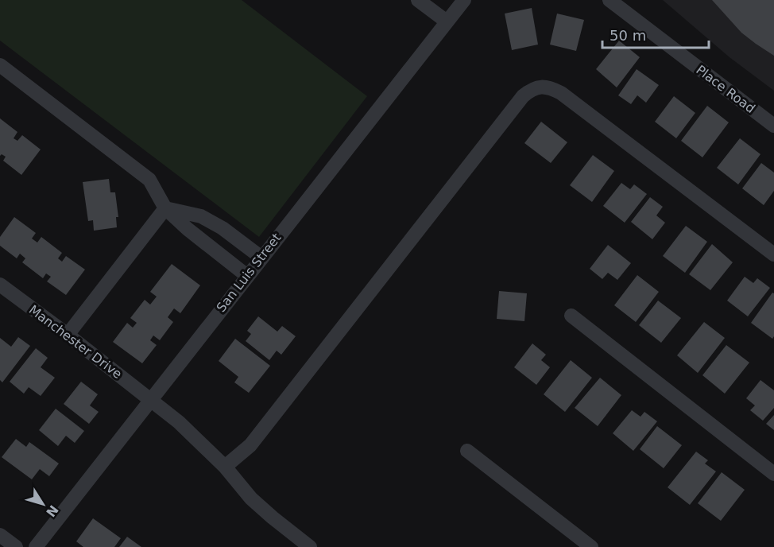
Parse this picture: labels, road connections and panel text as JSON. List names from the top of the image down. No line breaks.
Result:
{"streets":{"street":["Place Road","San Luis Street","Manchester Drive"]},"crossings":[["San Luis Street","Manchester Drive"]],"scale_bar":"50 m","north":"bottom right"}
